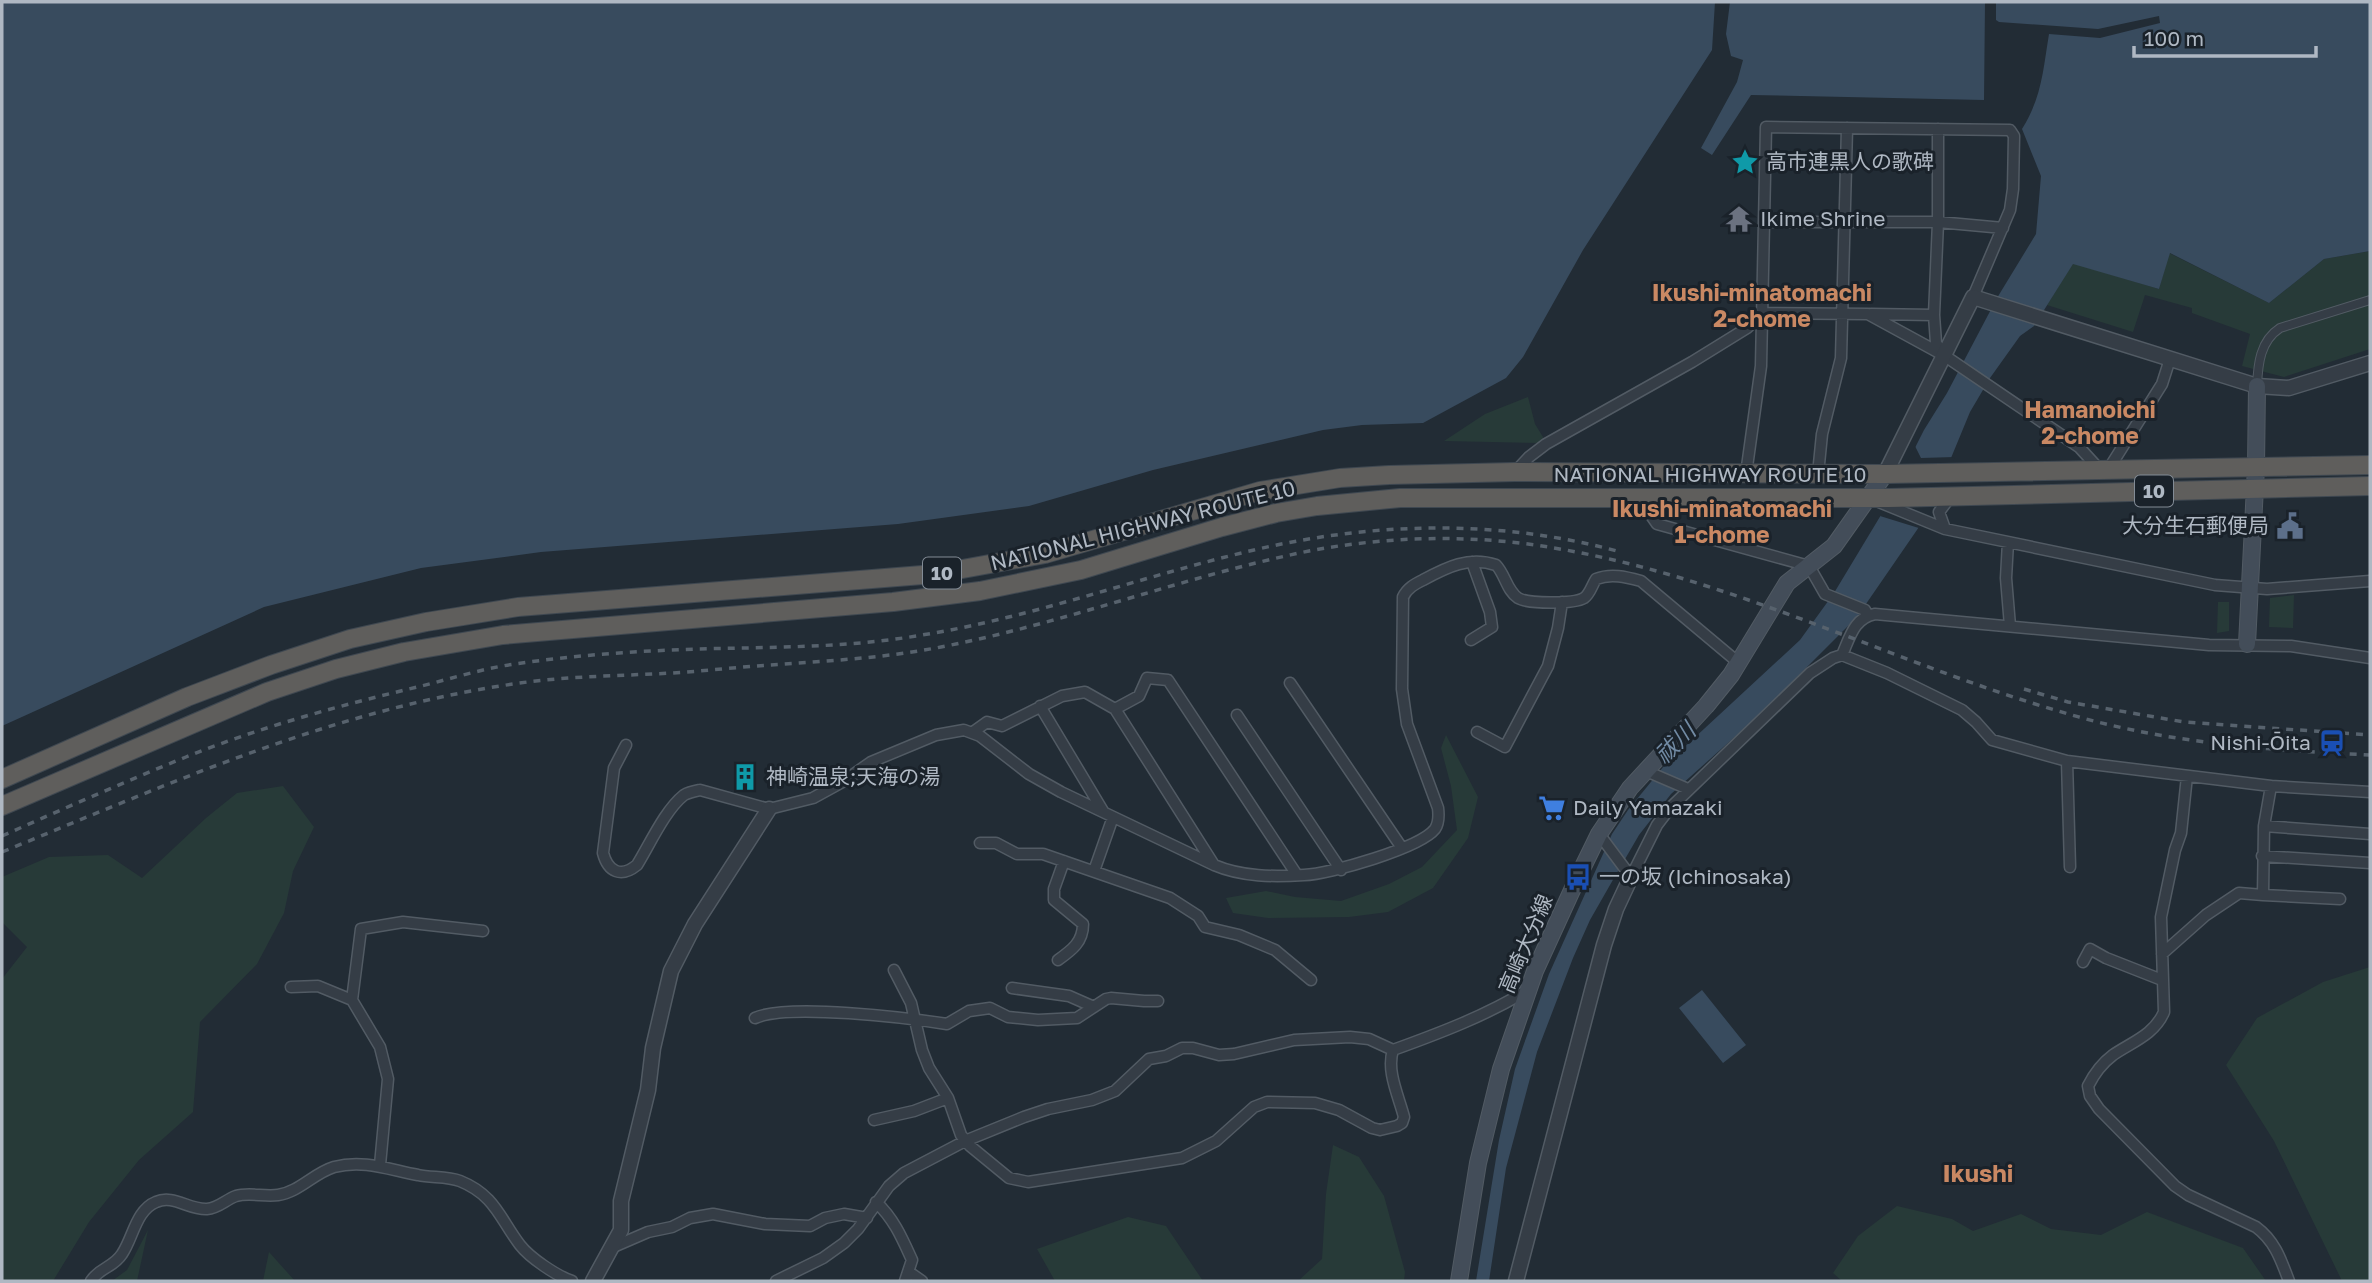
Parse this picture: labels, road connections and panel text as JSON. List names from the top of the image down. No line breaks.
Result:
{"streets":{"highway":["NATIONAL HIGHWAY ROUTE 10","10"],"main road":["高崎大分線"]},"crossings":[["NATIONAL HIGHWAY ROUTE 10","高崎大分線"]],"districts":["Ikushi-minatomachi 2-chome","Hamanoichi 2-chome","Ikushi-minatomachi 1-chome","Ikushi"],"water":["祓川"],"places":{"place":["高市連黒人の歌碑"],"temple":["Ikime Shrine"],"public building":["大分生石郵便局"],"station":["Nishi-Ōita"],"building":["神崎温泉;天海の湯"],"supermarket":["Daily Yamazaki"],"bus stop":["一の坂 (Ichinosaka)"]},"scale_bar":"100 m"}
